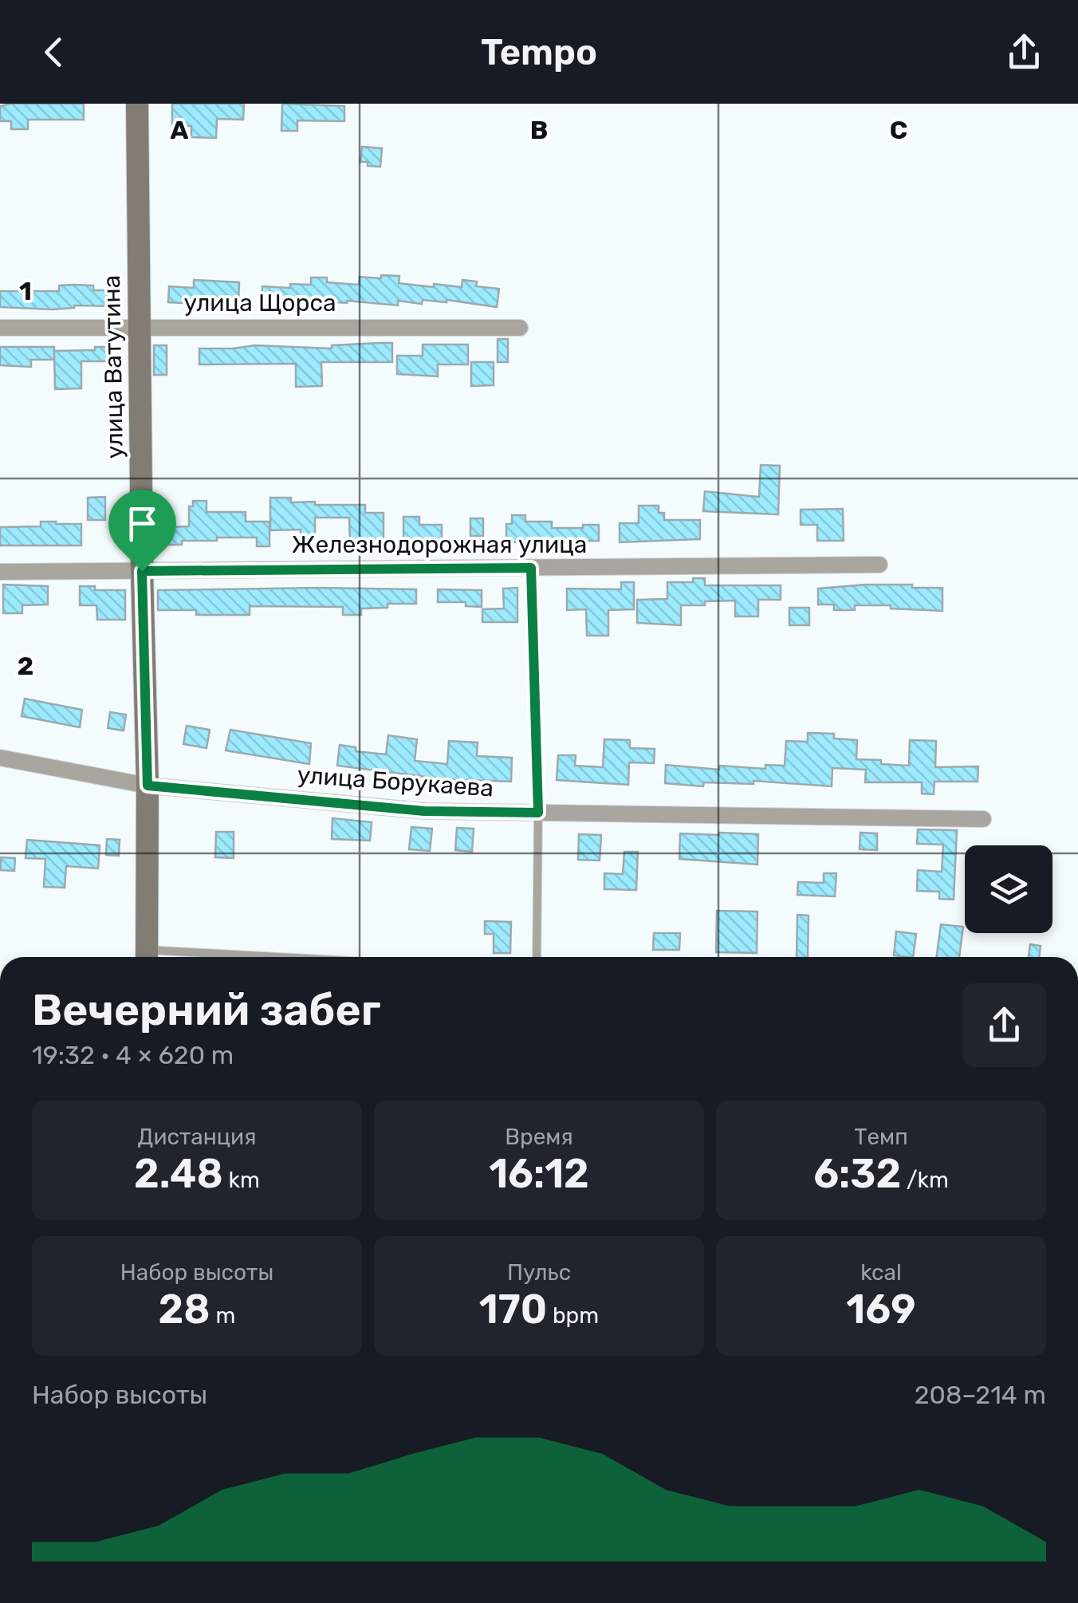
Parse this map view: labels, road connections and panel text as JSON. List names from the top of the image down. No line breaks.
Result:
{"streets":{"street":["улица Щорса","улица Ватутина","Железнодорожная улица","улица Борукаева"]},"crossings":[["улица Щорса","улица Ватутина"],["улица Ватутина","Железнодорожная улица"],["улица Ватутина","улица Борукаева"]],"page":{"header":"Tempo","heading":["Вечерний забег","19:32 · 4 × 620 m"],"stats":[["Дистанция","2.48 km"],["Время","16:12"],["Темп","6:32 /km"],["Набор высоты","28 m"],["Пульс","170 bpm"],["kcal","169"]],"chart":["Набор высоты","208–214 m"]},"grid":{"columns":["A","B","C"],"rows":["1","2"]}}
